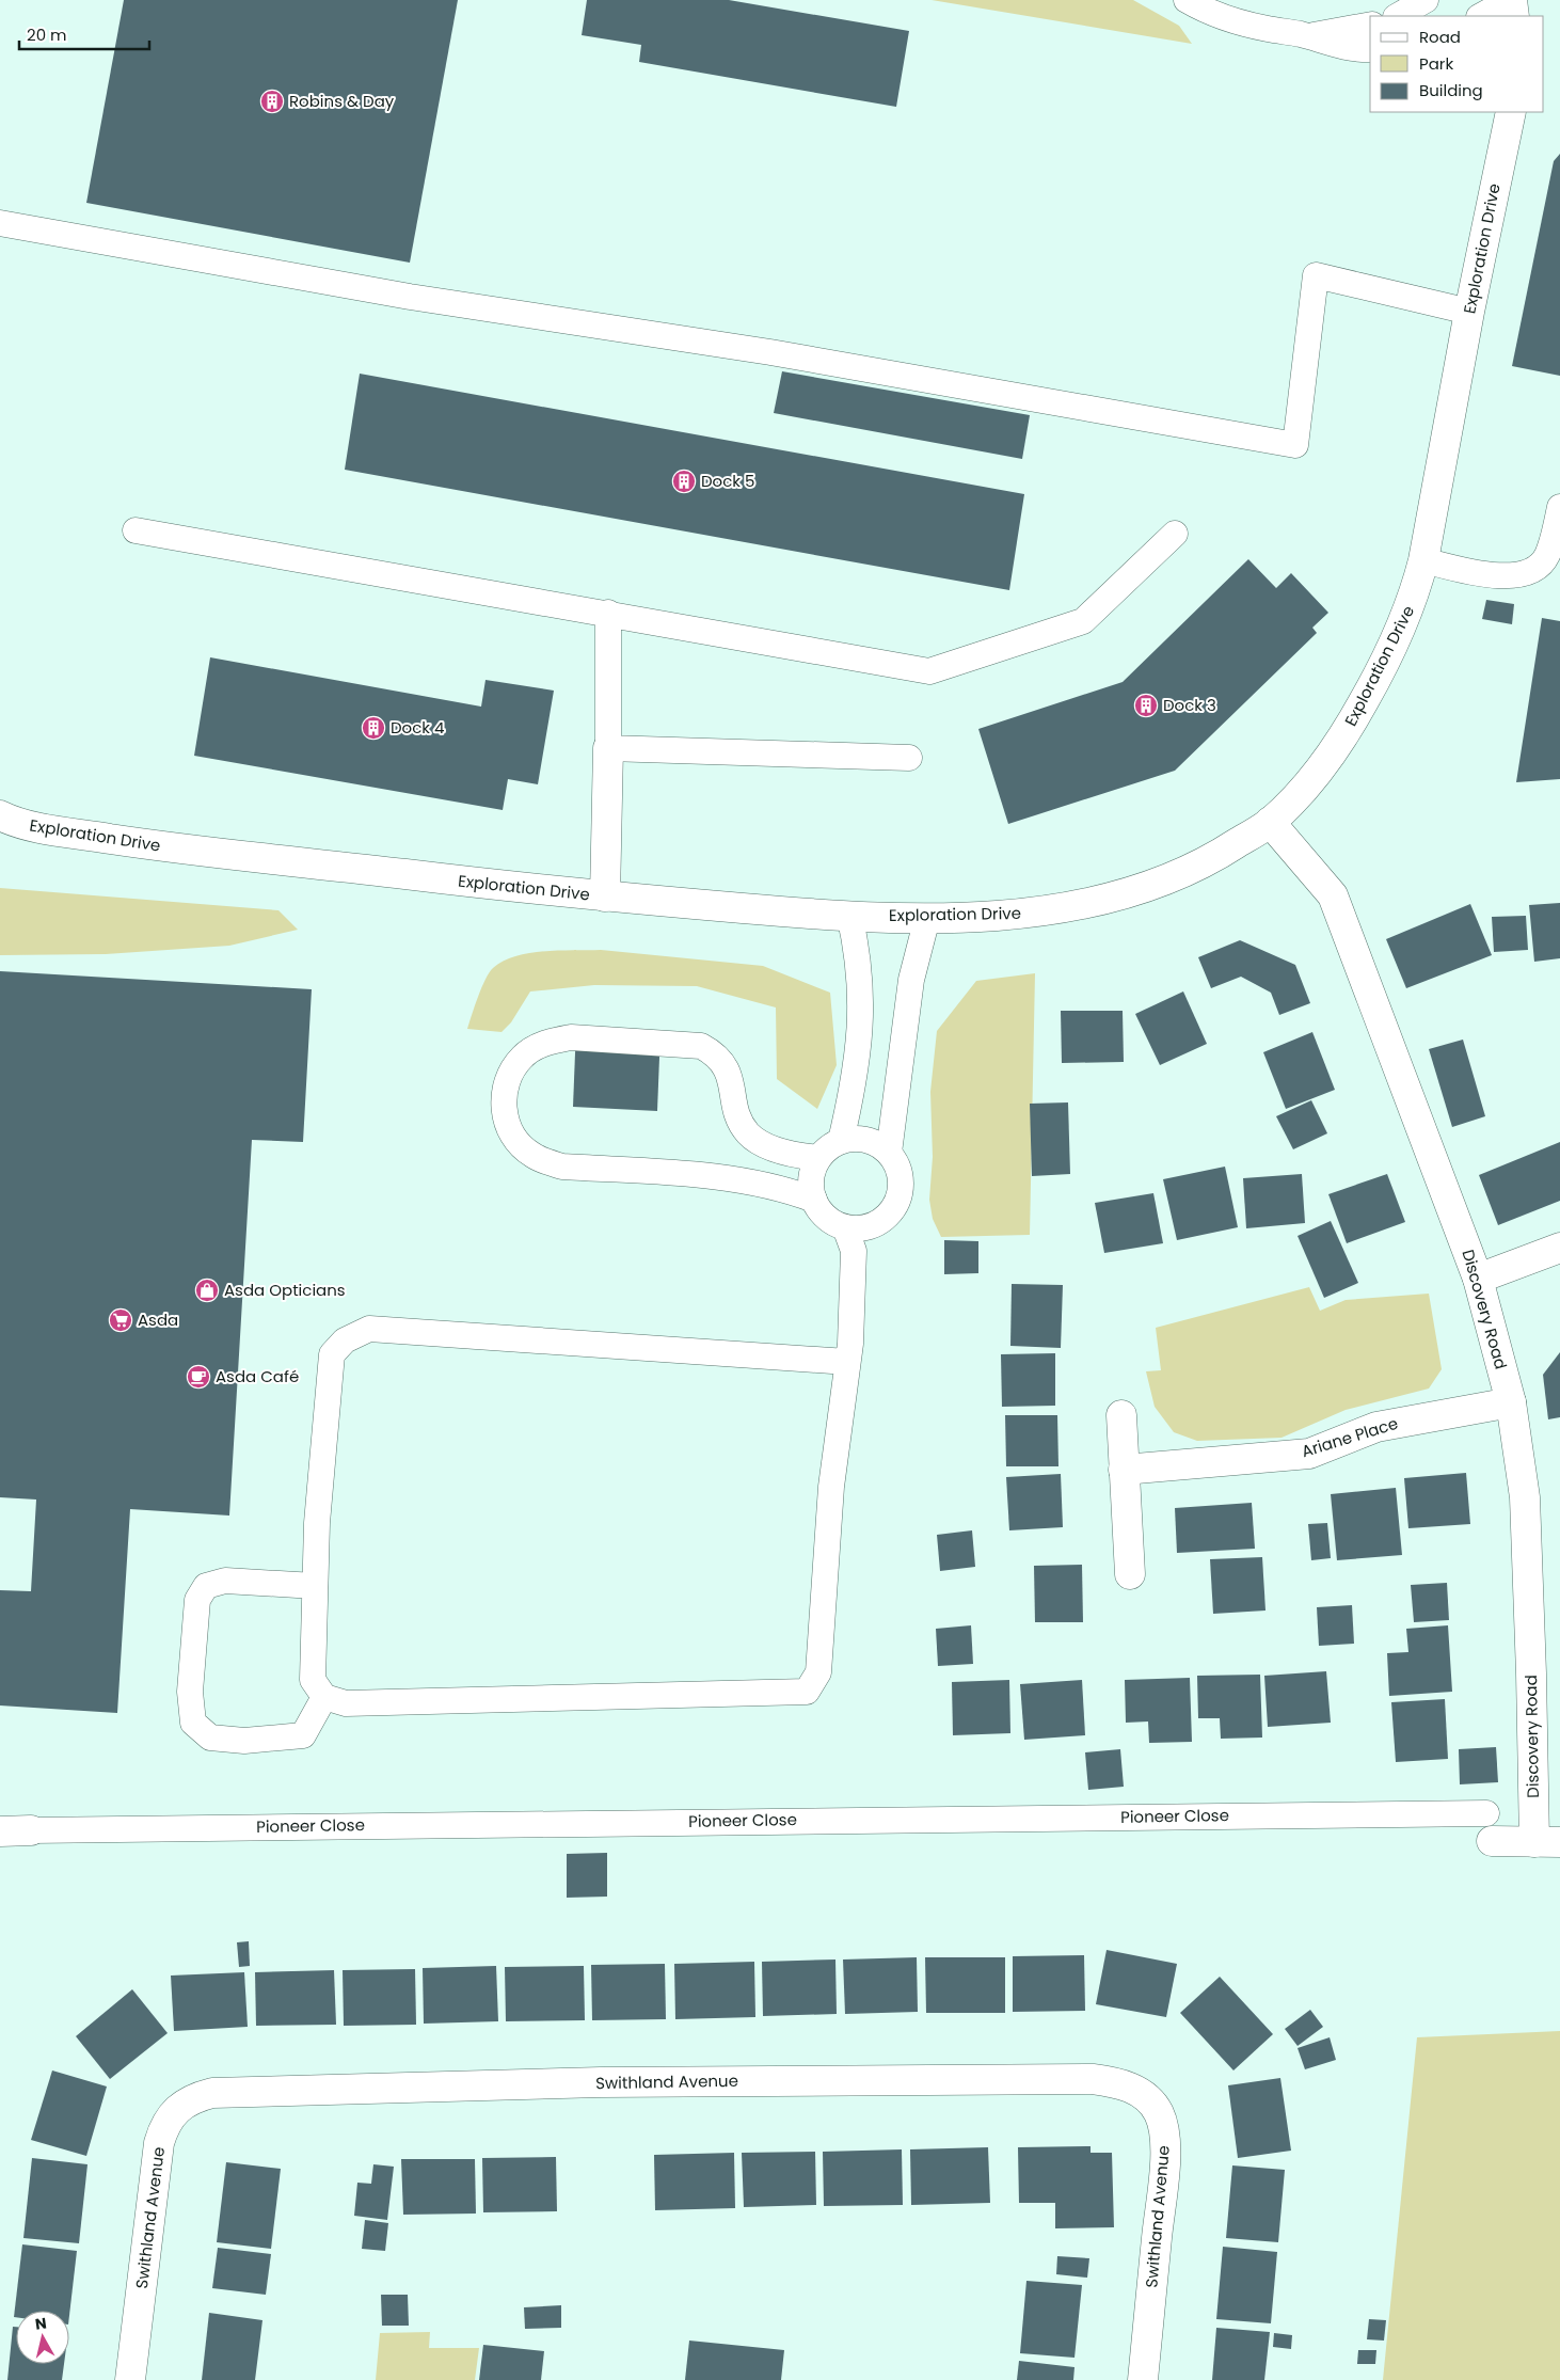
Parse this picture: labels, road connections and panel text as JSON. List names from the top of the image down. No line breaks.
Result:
{"streets":{"street":["Exploration Drive","Discovery Road","Ariane Place","Pioneer Close","Swithland Avenue"]},"crossings":[["Exploration Drive","Discovery Road"],["Discovery Road","Ariane Place"]],"places":{"building":["Robins & Day","Dock 5","Dock 3","Dock 4"],"shop":["Asda Opticians"],"supermarket":["Asda"],"cafe":["Asda Café"]},"legend":["Road","Park","Building"],"scale_bar":"20 m","north":"top"}
